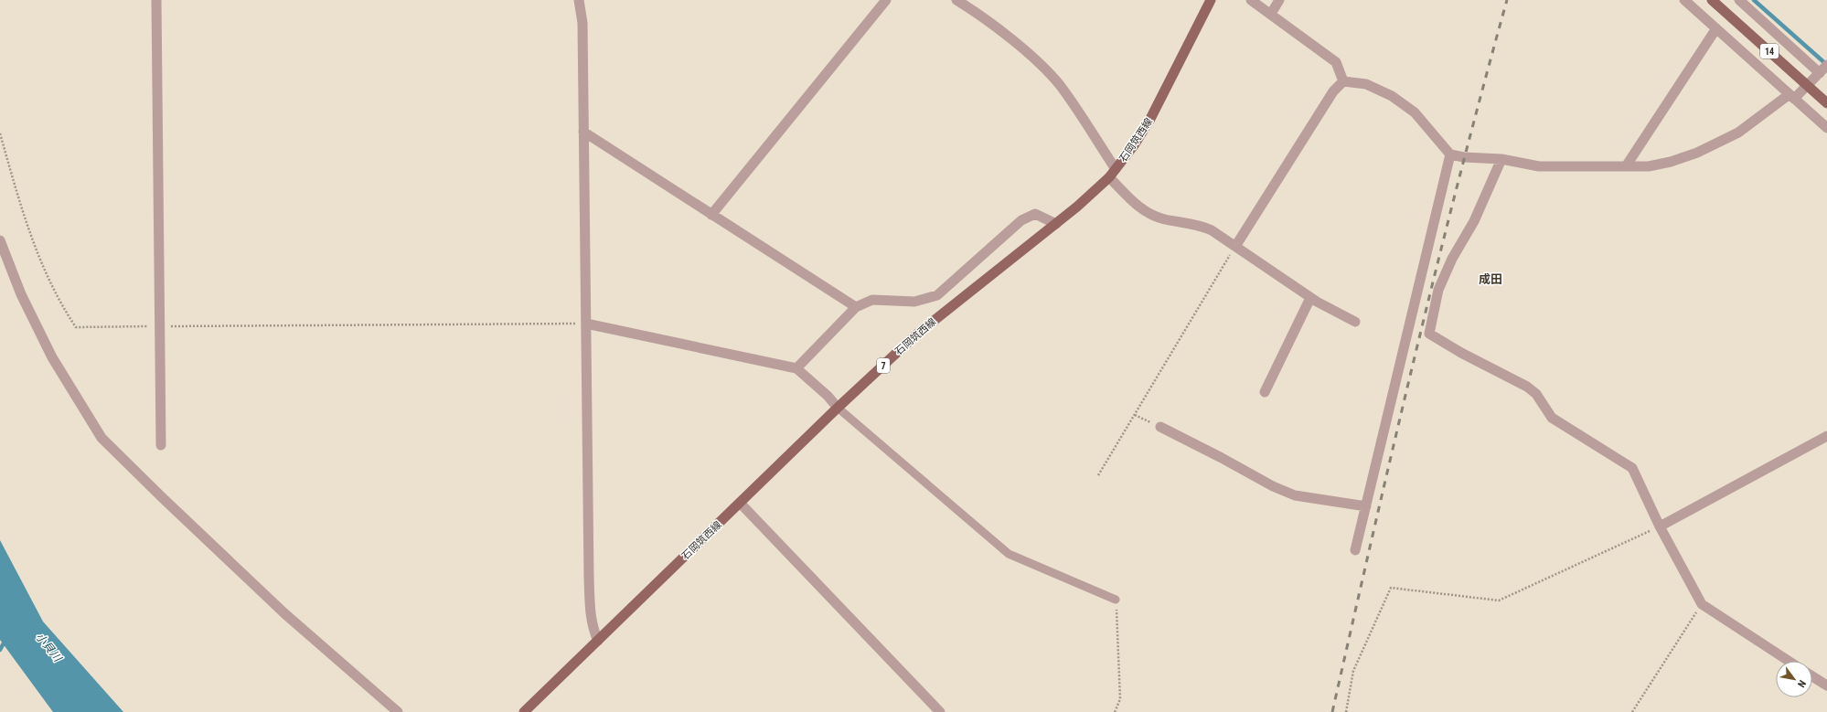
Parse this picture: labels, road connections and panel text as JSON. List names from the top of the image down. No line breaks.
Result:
{"streets":{"main road":["14","石岡筑西線","7"]},"districts":["成田"],"water":["小貝川"],"north":"bottom right"}
